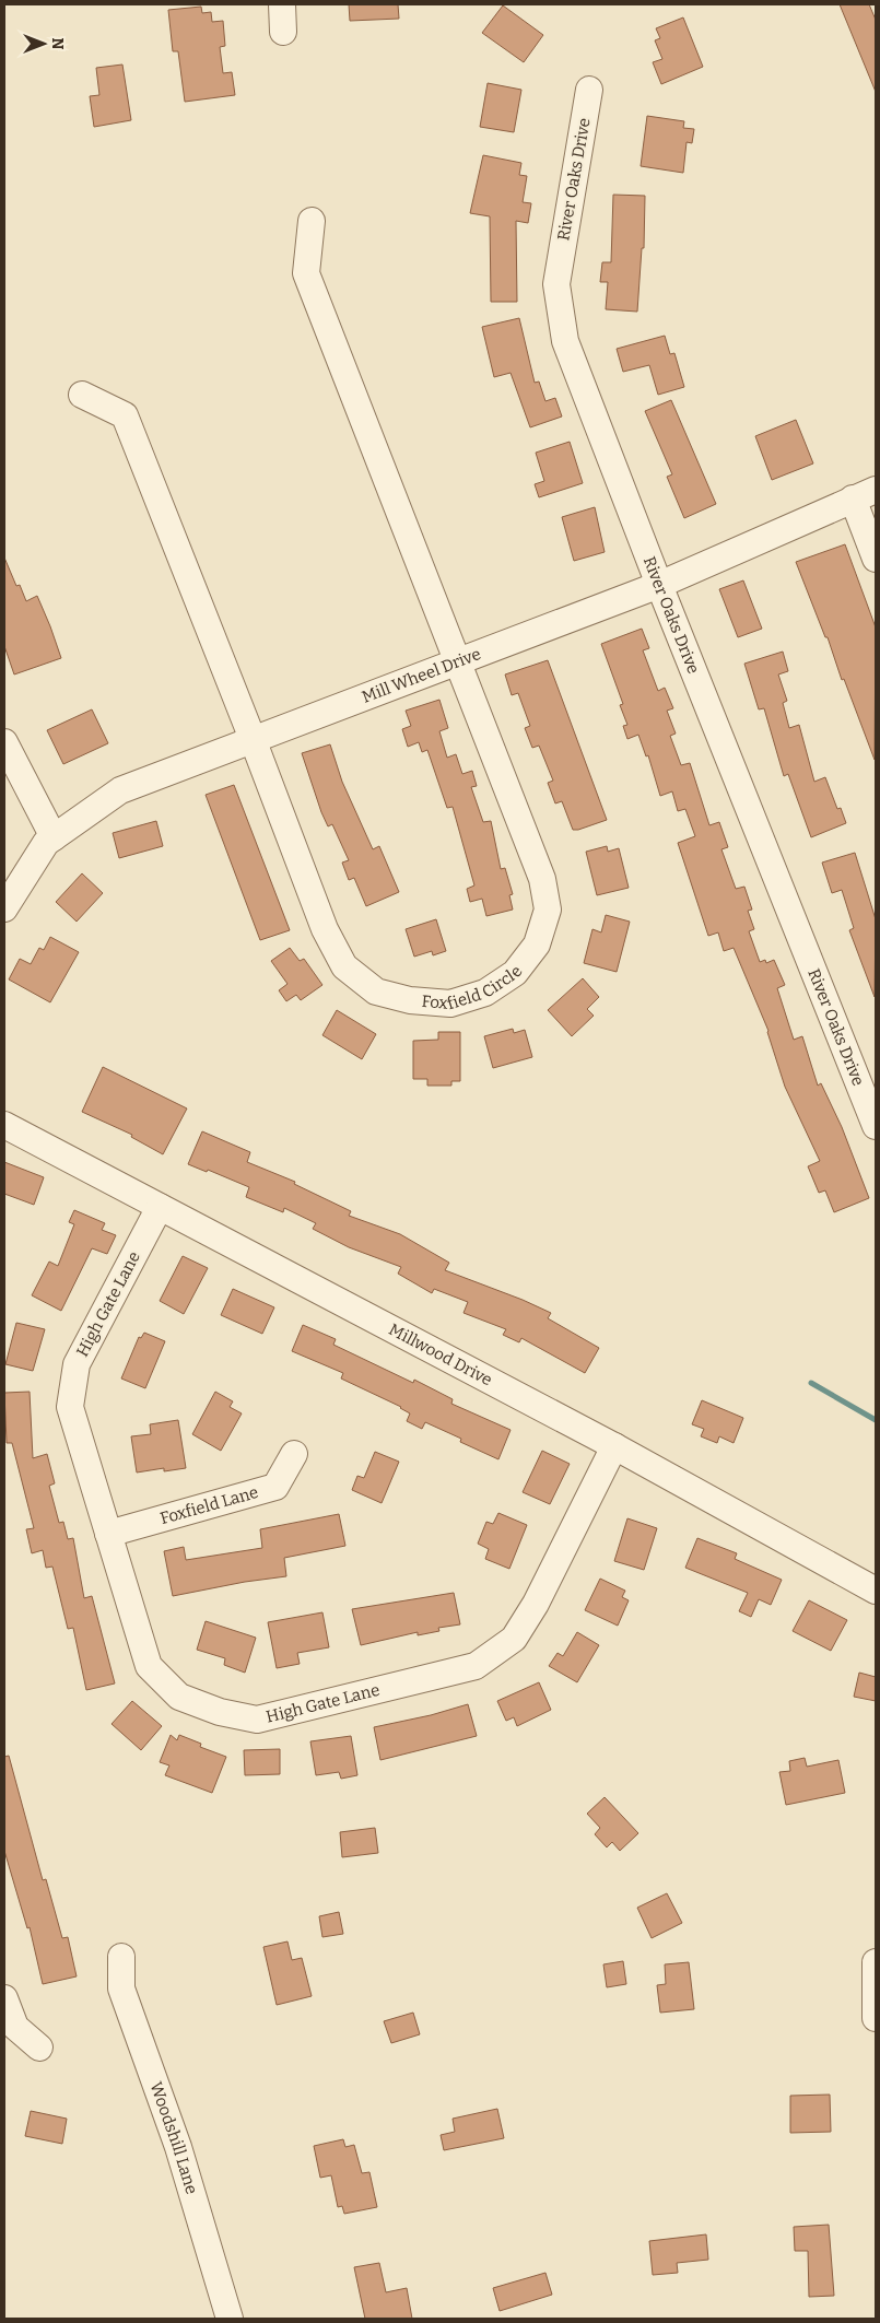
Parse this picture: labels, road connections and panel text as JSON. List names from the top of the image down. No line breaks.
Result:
{"streets":{"street":["River Oaks Drive","Mill Wheel Drive","Foxfield Circle","High Gate Lane","Millwood Drive","Foxfield Lane","Woodshill Lane"]},"crossings":[["River Oaks Drive","Mill Wheel Drive"],["Mill Wheel Drive","Foxfield Circle"],["High Gate Lane","Millwood Drive"],["High Gate Lane","Foxfield Lane"]],"north":"right"}
